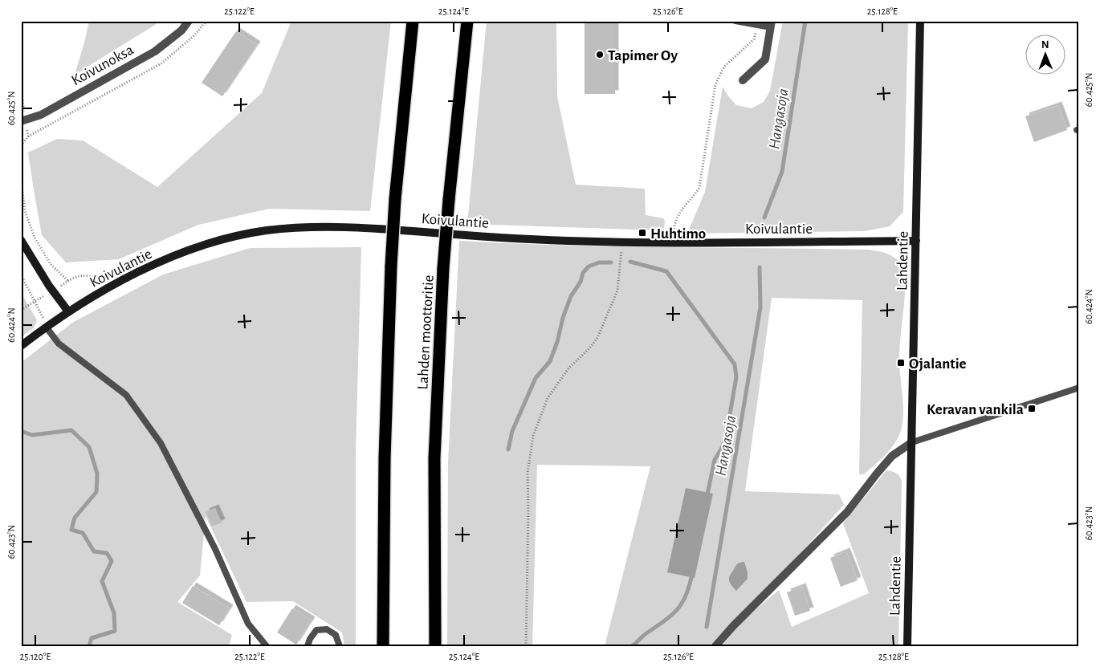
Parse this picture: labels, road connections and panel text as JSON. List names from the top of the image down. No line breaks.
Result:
{"streets":{"highway":["Lahden moottoritie"],"street":["Koivunoksa","Koivulantie","Lahdentie"]},"crossings":[["Koivulantie","Lahdentie"]],"water":["Hangasoja"],"places":{"other":["Tapimer Oy"],"transit":["Huhtimo","Ojalantie","Keravan vankila"]},"north":"top","coordinates":["25.122°E","25.124°E","25.126°E","25.128°E","60.425°N","60.424°N","60.423°N","25.120°E"]}
